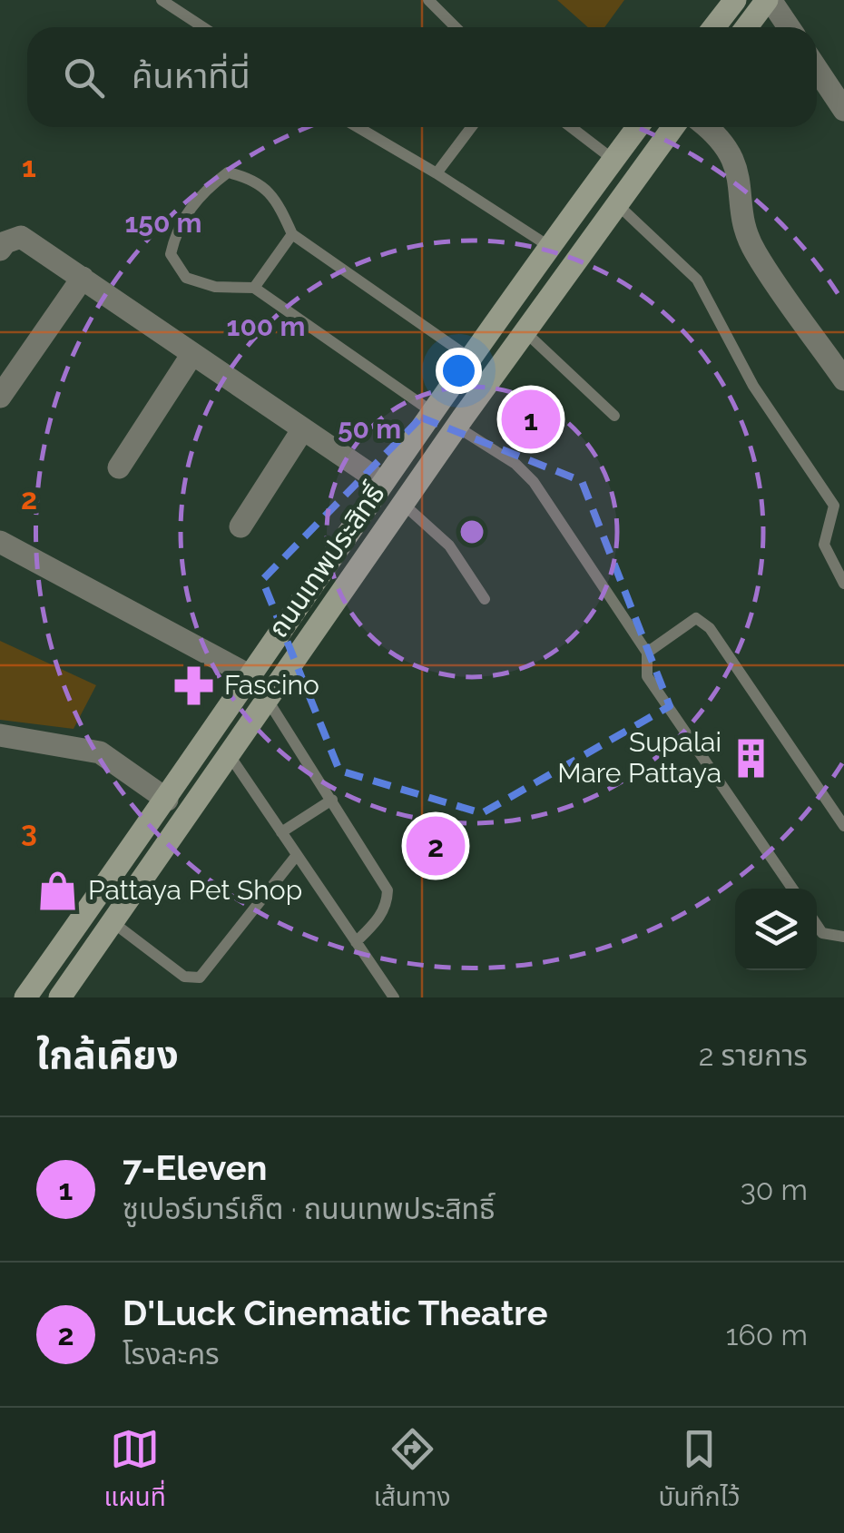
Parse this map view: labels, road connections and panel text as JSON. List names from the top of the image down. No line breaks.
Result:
{"streets":{"main road":["ถนนเทพประสิทธิ์"]},"places":{"pharmacy":["Fascino"],"building":["Supalai Mare Pattaya"],"shop":["Pattaya Pet Shop"]},"page":{"search":"ค้นหาที่นี่","pins":["1","2"],"heading":["ใกล้เคียง","2 รายการ"],"list":[{"mark":"1","name":"7-Eleven","note":"ซูเปอร์มาร์เก็ต · ถนนเทพประสิทธิ์","value":"30 m"},{"mark":"2","name":"D'Luck Cinematic Theatre","note":"โรงละคร","value":"160 m"}],"nav":["แผนที่","เส้นทาง","บันทึกไว้"]},"grid":{"rows":["1","2","3"]},"rings":["150 m","100 m","50 m"]}
